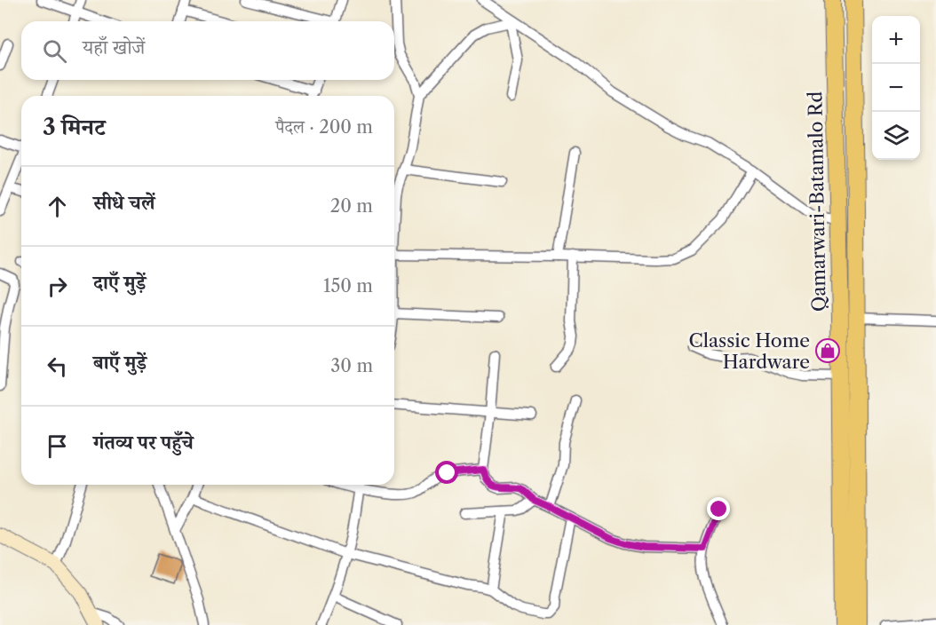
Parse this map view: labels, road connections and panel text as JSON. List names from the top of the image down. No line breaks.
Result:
{"streets":{"main road":["Qamarwari-Batamalo Rd"]},"places":{"shop":["Classic Home Hardware"]},"page":{"map_buttons":["+","−"],"search":"यहाँ खोजें","heading":["3 मिनट","पैदल · 200 m"],"list":[["सीधे चलें","20 m"],["दाएँ मुड़ें","150 m"],["बाएँ मुड़ें","30 m"],"गंतव्य पर पहुँचे"]}}
